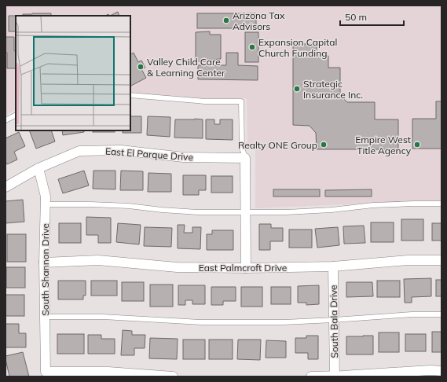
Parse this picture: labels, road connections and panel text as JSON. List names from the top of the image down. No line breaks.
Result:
{"streets":{"street":["East El Parque Drive","East Palmcroft Drive","South Shannon Drive","South Bala Drive"]},"crossings":[["East El Parque Drive","South Shannon Drive"],["East Palmcroft Drive","South Shannon Drive"],["East Palmcroft Drive","South Bala Drive"]],"places":["Arizona Tax Advisors","Expansion Capital Church Funding","Valley Child Care & Learning Center","Strategic Insurance Inc.","Realty ONE Group","Empire West Title Agency"],"scale_bar":"50 m"}
